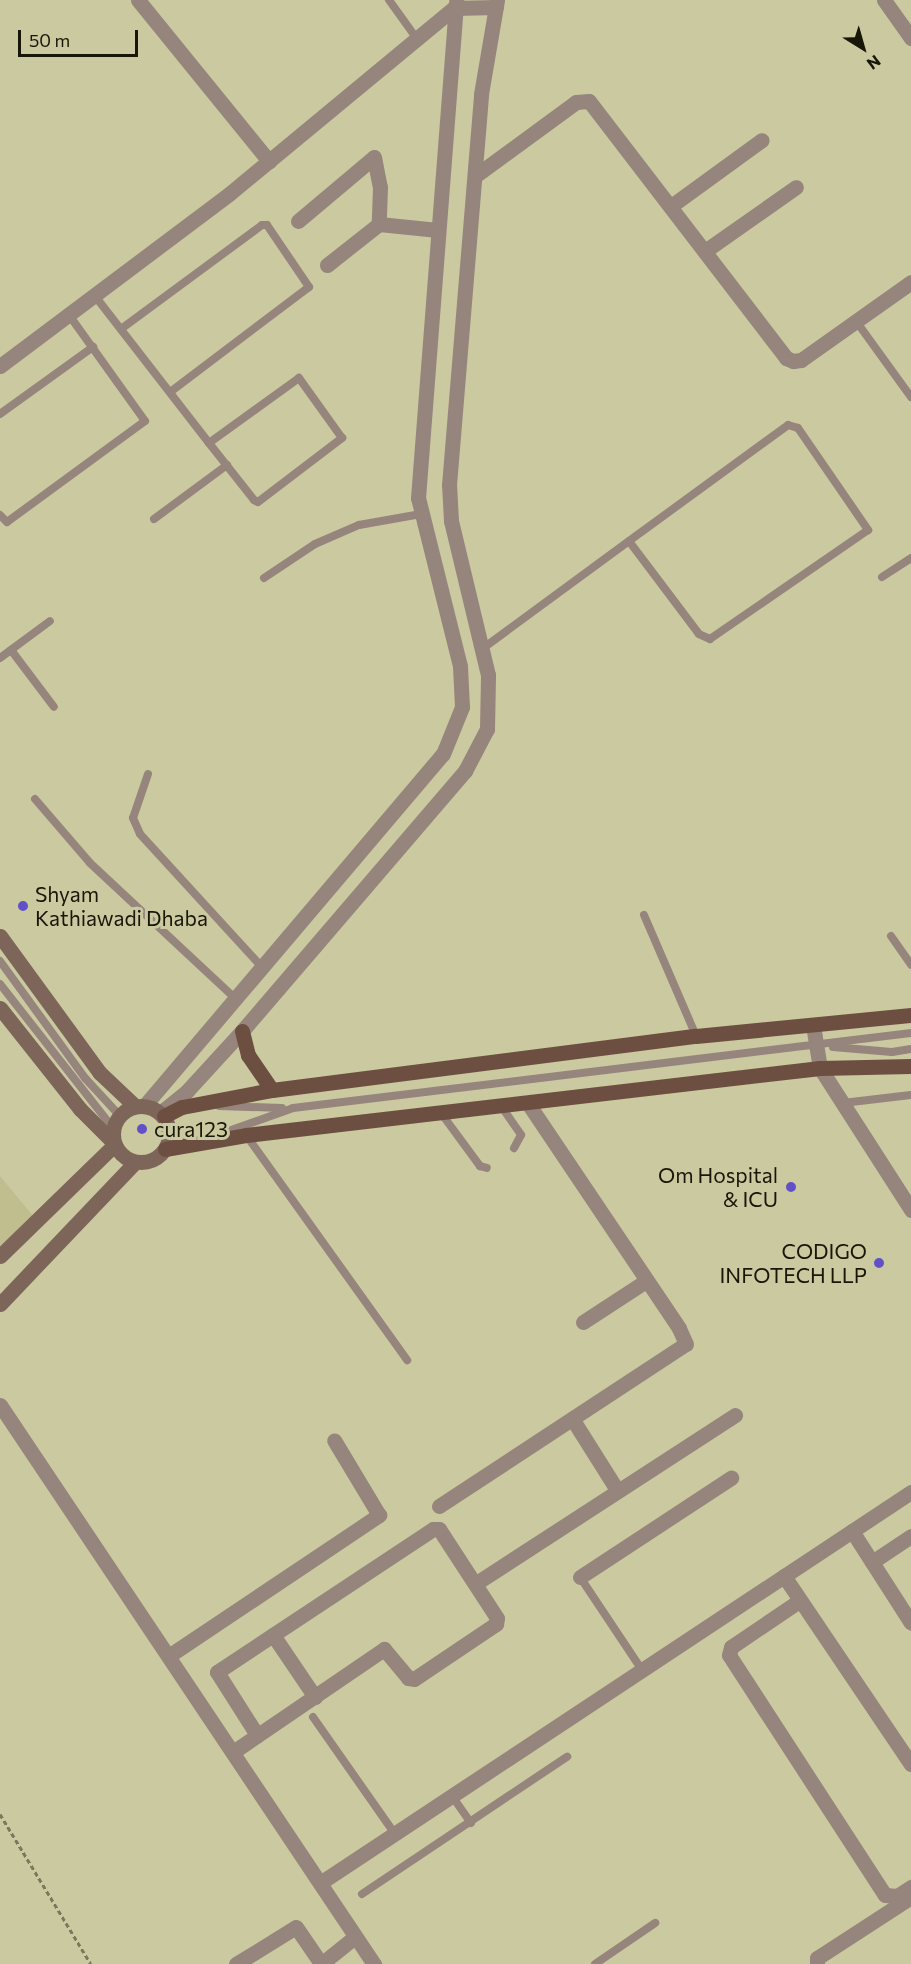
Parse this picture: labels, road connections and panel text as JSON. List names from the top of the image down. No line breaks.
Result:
{"places":["Shyam Kathiawadi Dhaba","cura123","Om Hospital & ICU","CODIGO INFOTECH LLP"],"scale_bar":"50 m","north":"bottom right"}
